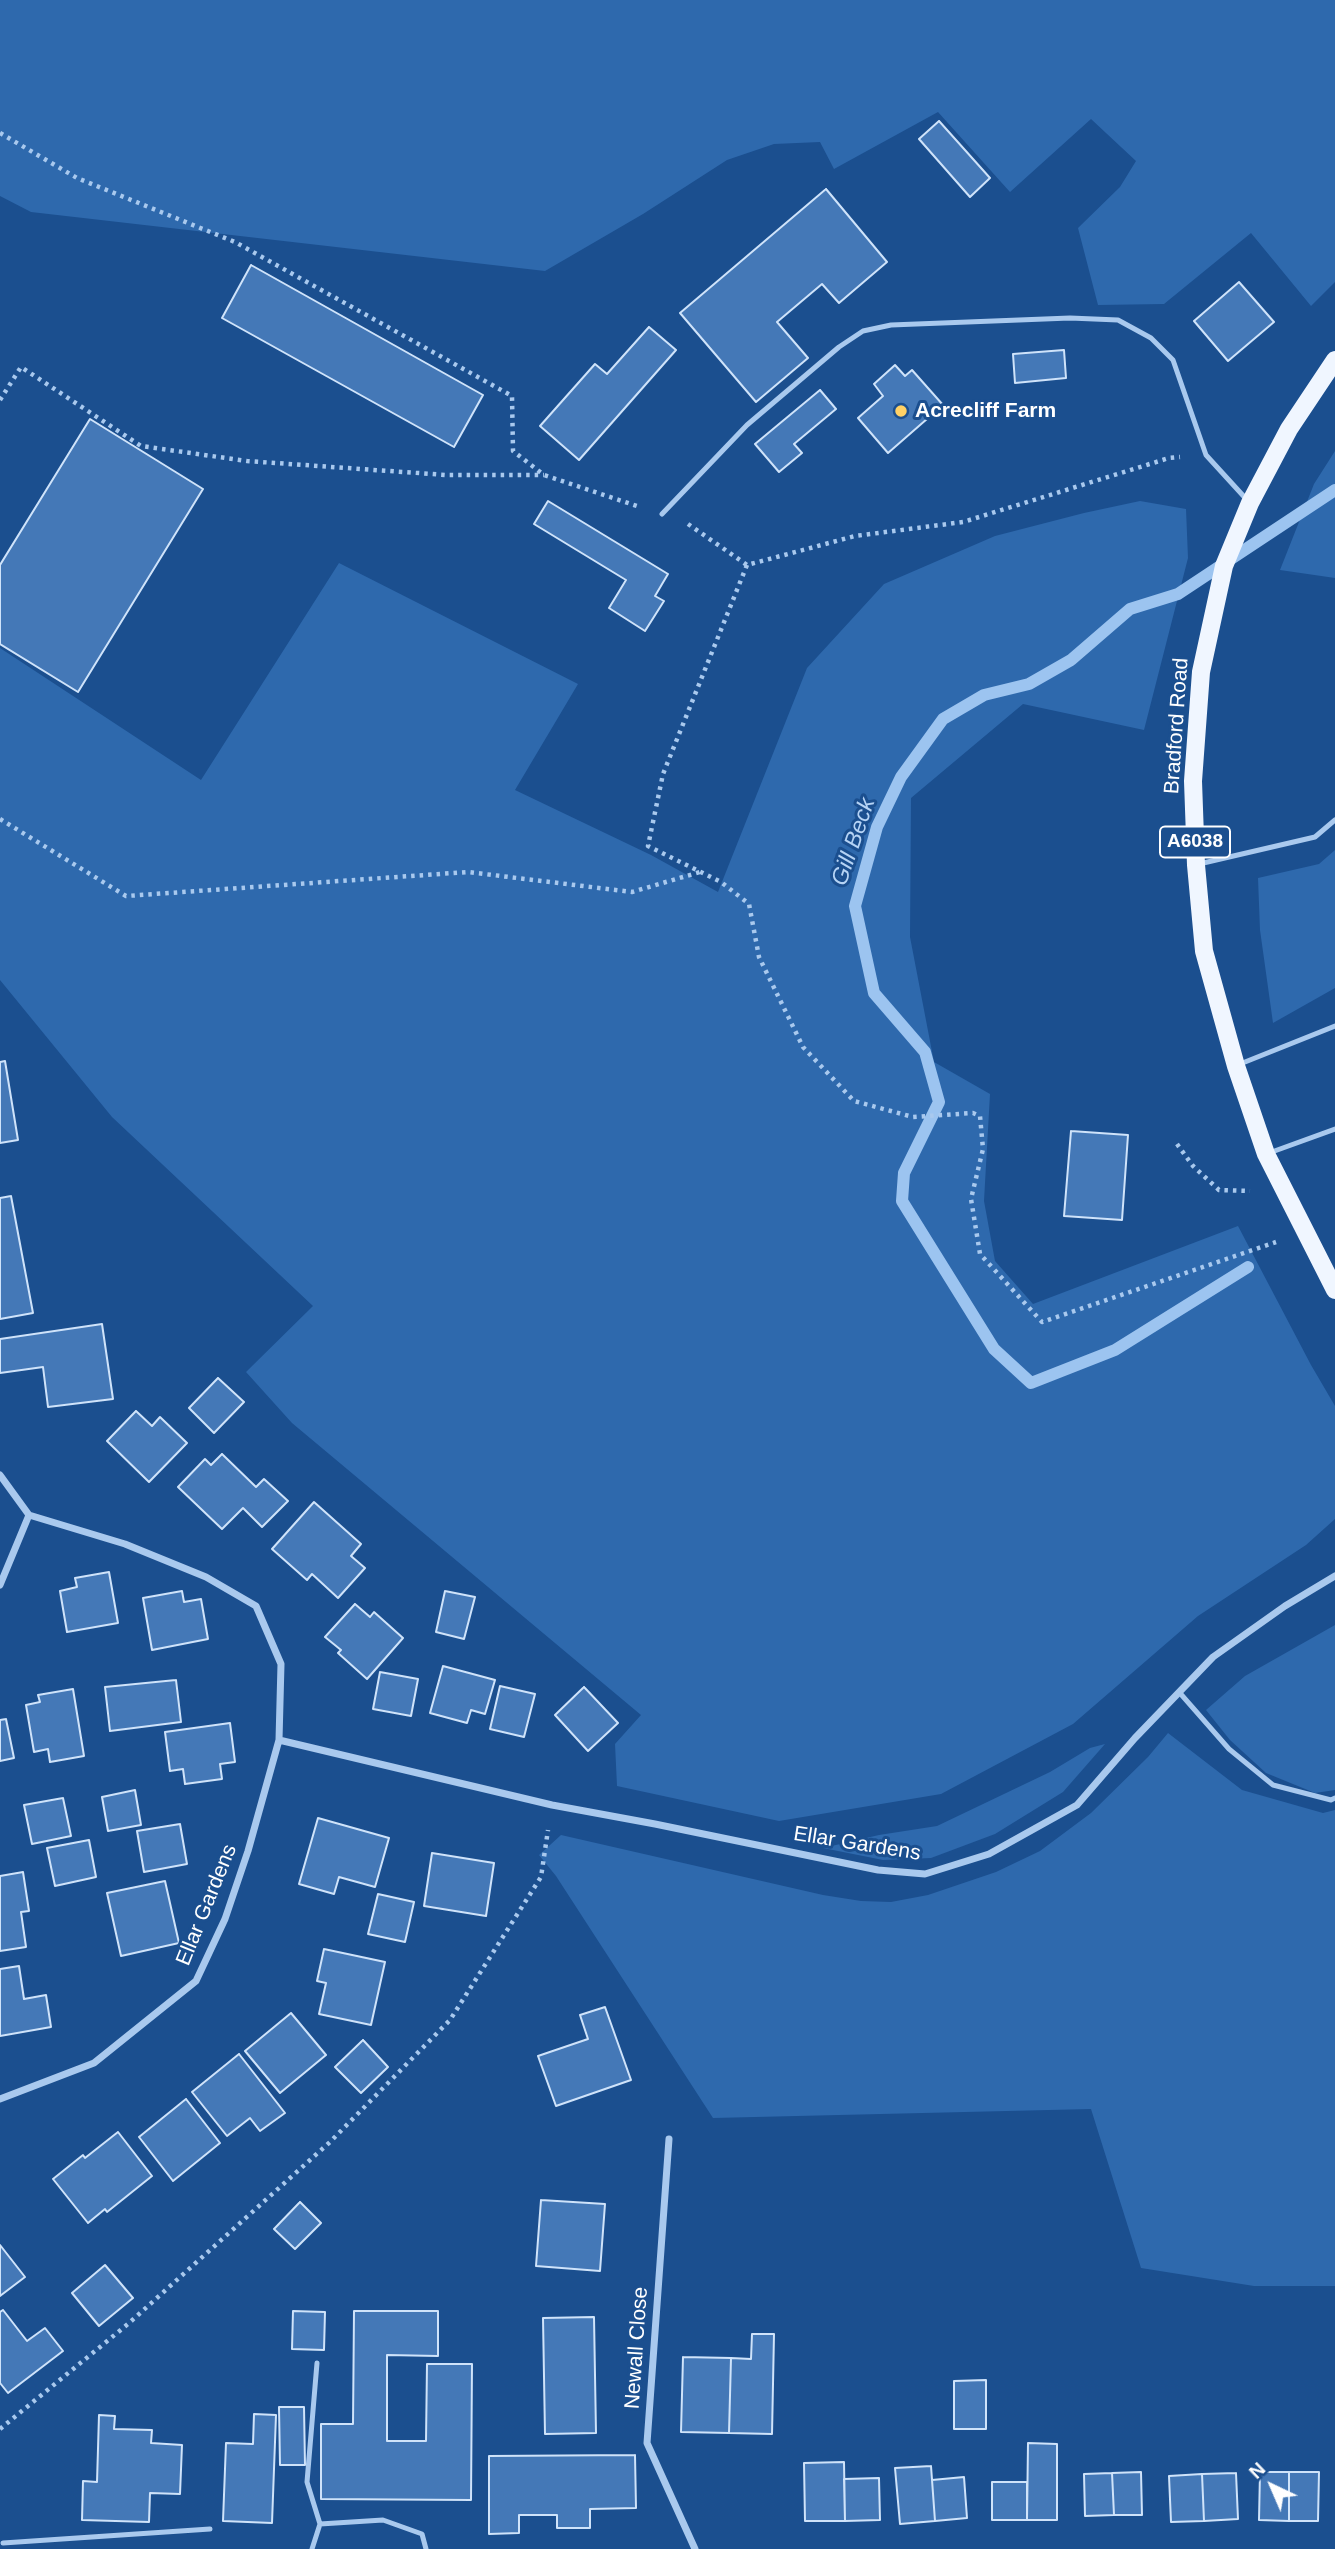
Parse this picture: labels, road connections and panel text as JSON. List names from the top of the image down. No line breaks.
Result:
{"streets":{"main road":["Bradford Road","A6038"],"street":["Ellar Gardens","Newall Close"]},"crossings":[["Bradford Road","A6038"]],"water":["Gill Beck"],"places":["Acrecliff Farm"],"north":"top left"}
